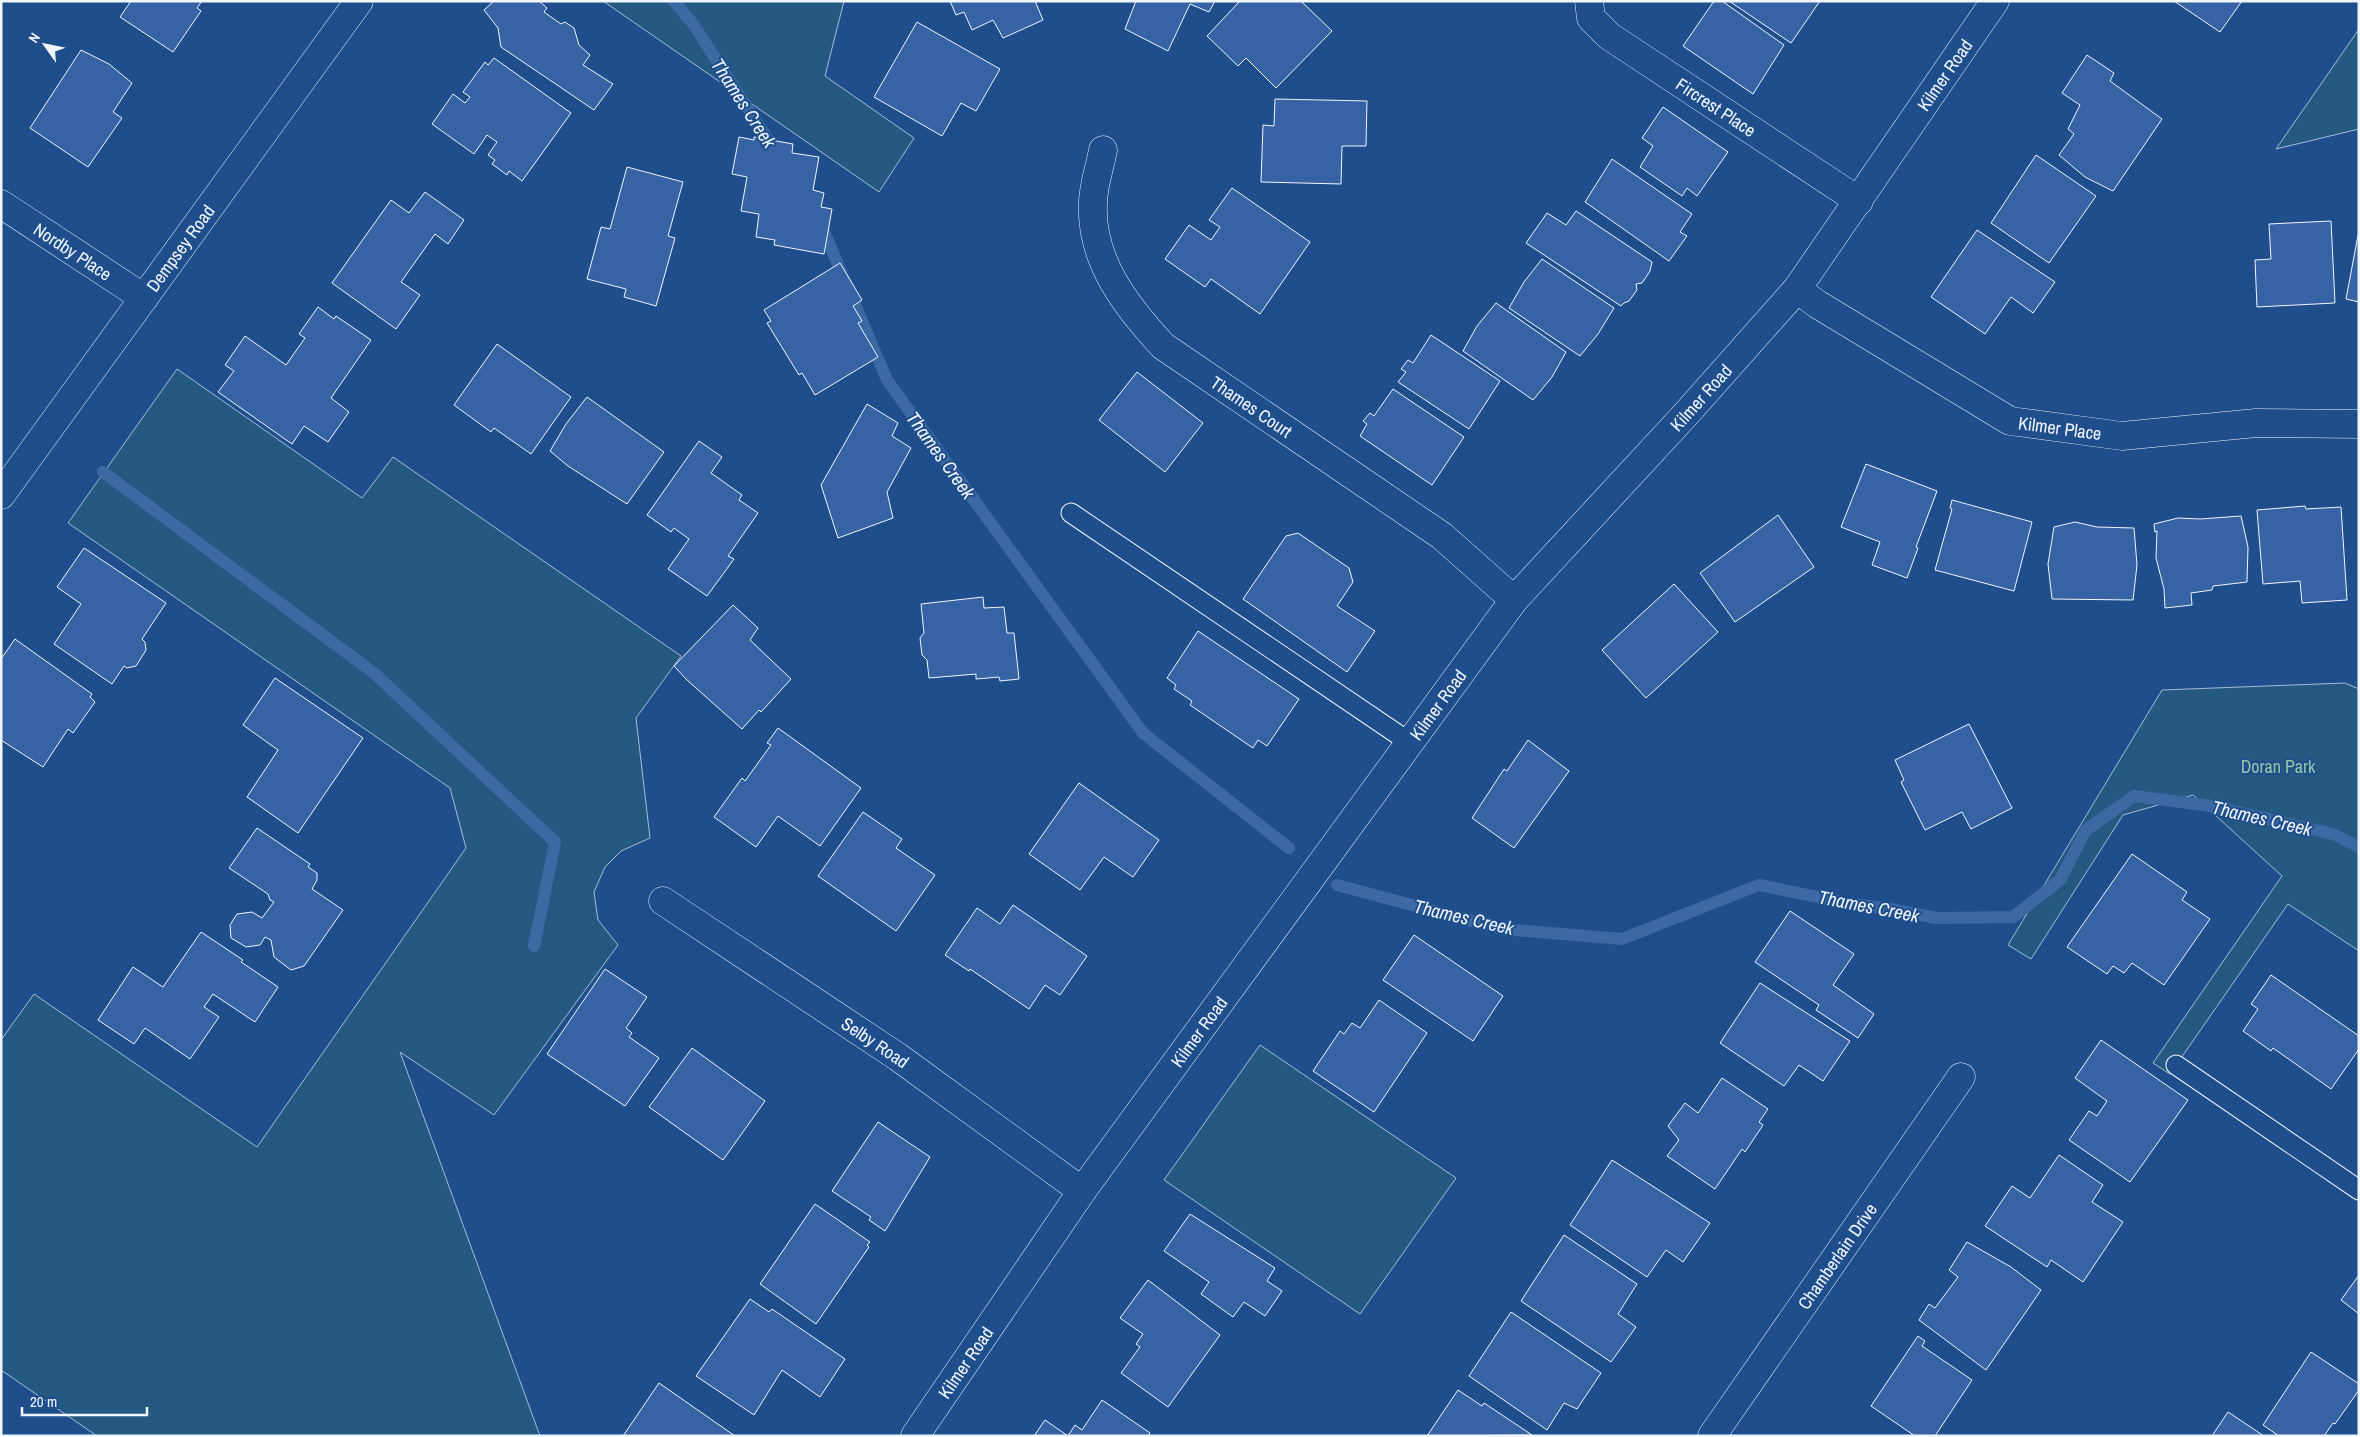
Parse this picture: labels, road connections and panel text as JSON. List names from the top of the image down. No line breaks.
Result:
{"streets":{"street":["Kilmer Road","Fircrest Place","Dempsey Road","Nordby Place","Thames Court","Kilmer Place","Selby Road","Chamberlain Drive"]},"crossings":[["Kilmer Road","Fircrest Place"],["Kilmer Road","Thames Court"],["Kilmer Road","Kilmer Place"],["Kilmer Road","Selby Road"],["Dempsey Road","Nordby Place"]],"water":["Thames Creek"],"parks":["Doran Park"],"scale_bar":"20 m","north":"top left"}
